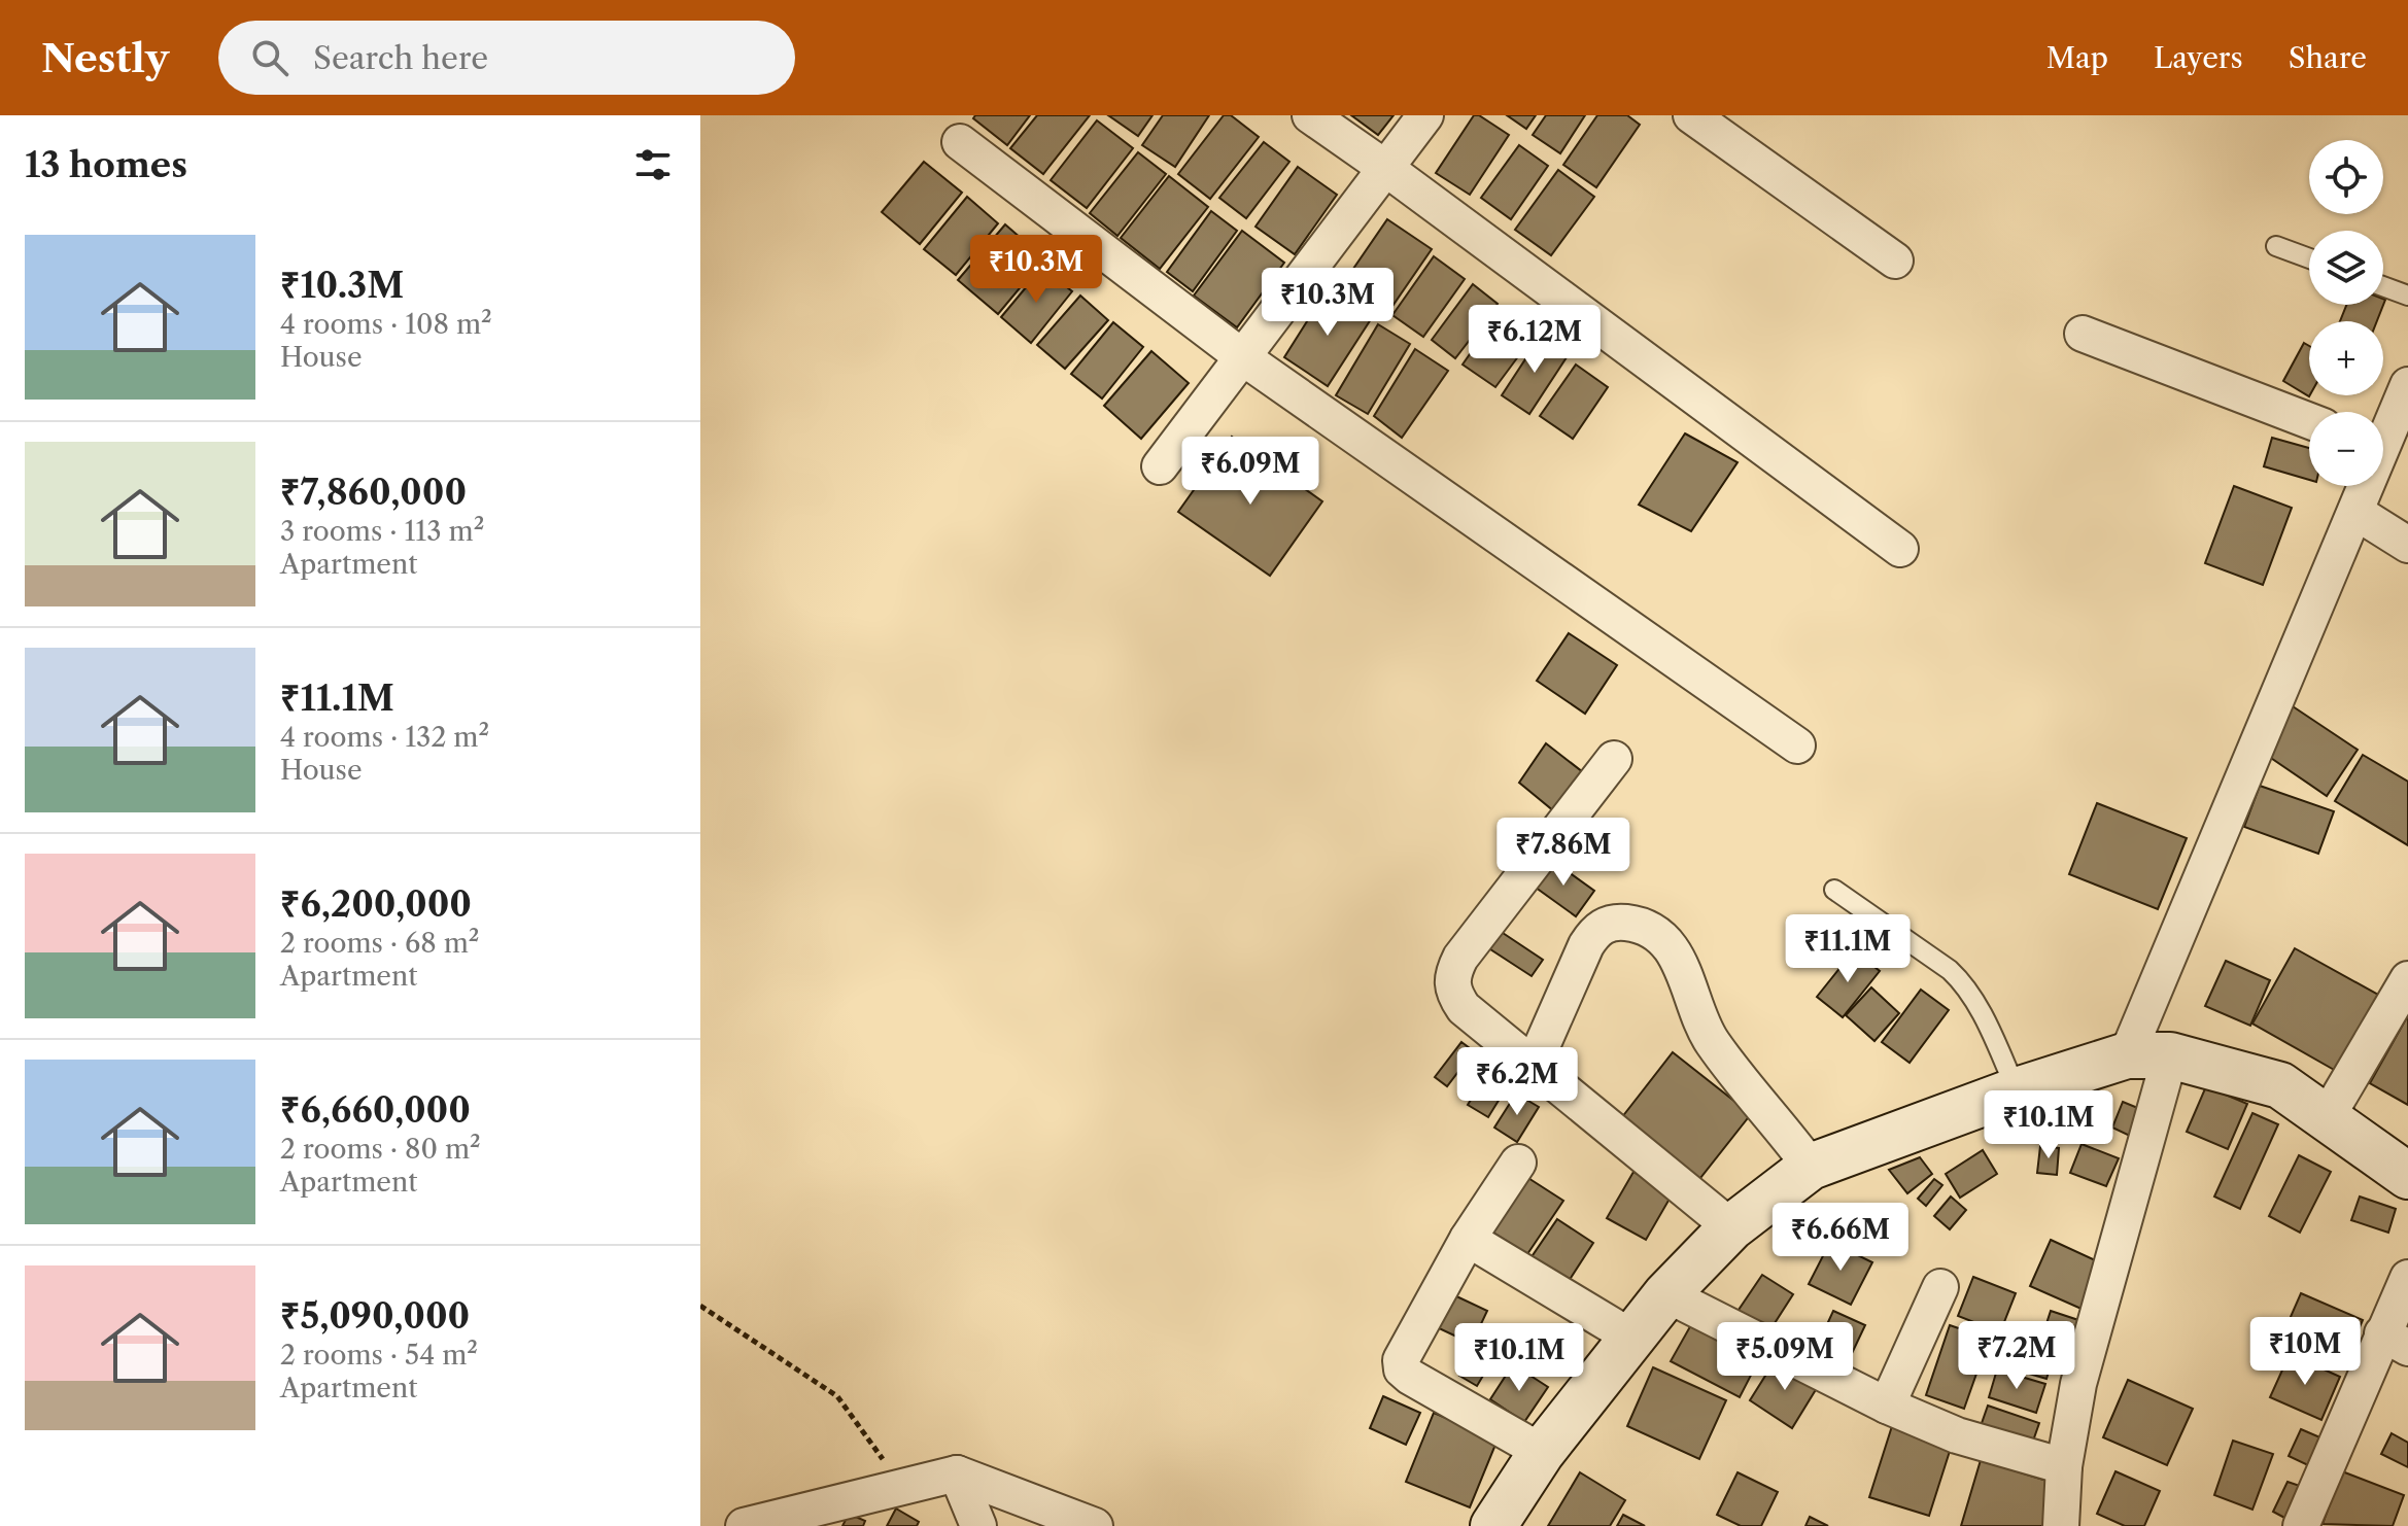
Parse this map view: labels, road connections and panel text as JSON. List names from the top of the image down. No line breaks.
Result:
{"page":{"header":"Nestly","search":"Search here","nav":["Map","Layers","Share"],"heading":"13 homes","map_buttons":["+","−"],"list":[{"name":"₹10.3M","note":"4 rooms · 108 m² · House"},{"name":"₹7,860,000","note":"3 rooms · 113 m² · Apartment"},{"name":"₹11.1M","note":"4 rooms · 132 m² · House"},{"name":"₹6,200,000","note":"2 rooms · 68 m² · Apartment"},{"name":"₹6,660,000","note":"2 rooms · 80 m² · Apartment"},{"name":"₹5,090,000","note":"2 rooms · 54 m² · Apartment"}],"price":["₹10.3M","₹10.3M","₹6.12M","₹6.09M","₹7.86M","₹11.1M","₹6.2M","₹10.1M","₹6.66M","₹10M","₹7.2M","₹5.09M","₹10.1M"]}}
